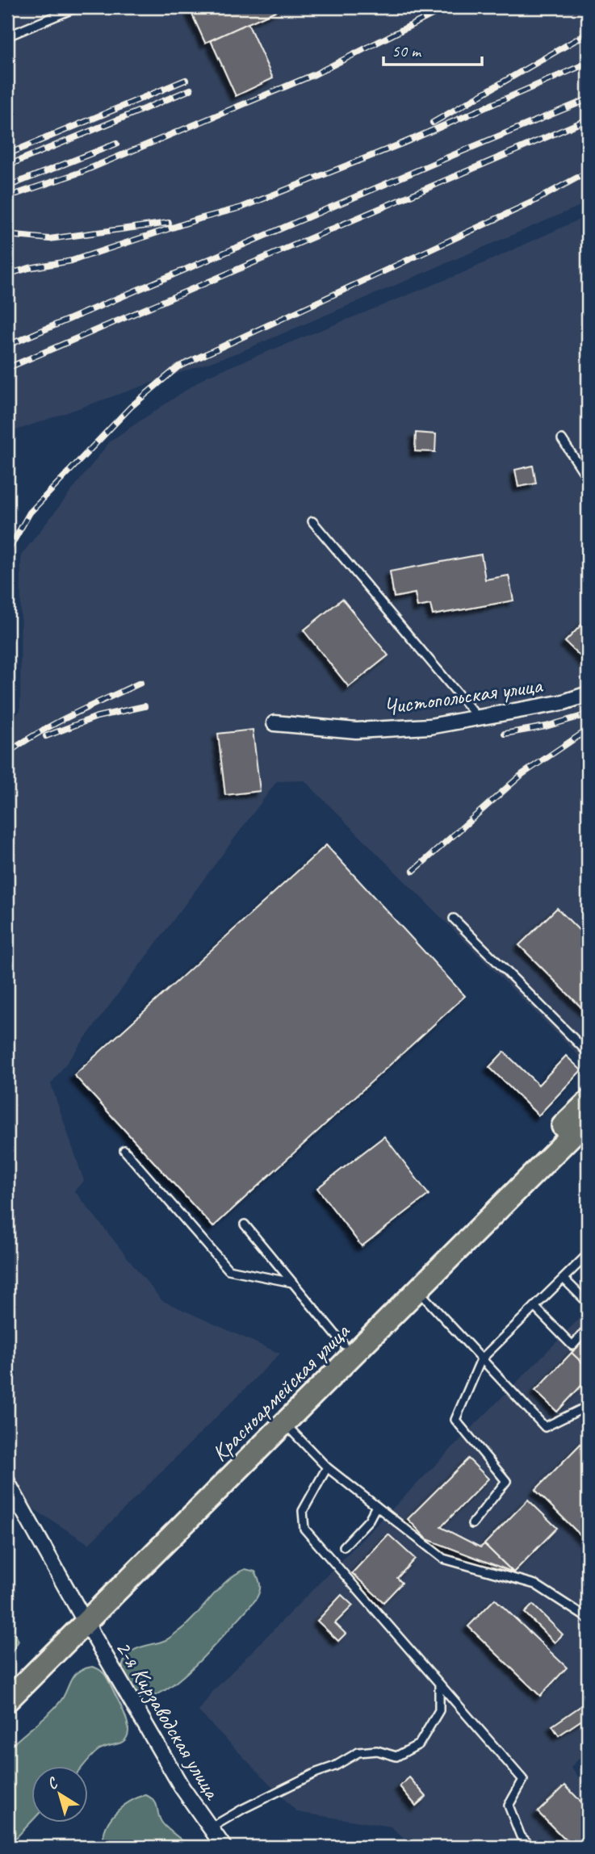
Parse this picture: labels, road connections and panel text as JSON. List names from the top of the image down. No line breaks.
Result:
{"streets":{"main road":["Красноармейская улица"],"street":["Чистопольская улица","2-я Кирзаводская улица"]},"crossings":[["Красноармейская улица","2-я Кирзаводская улица"]],"scale_bar":"50 m","north":"top left"}
